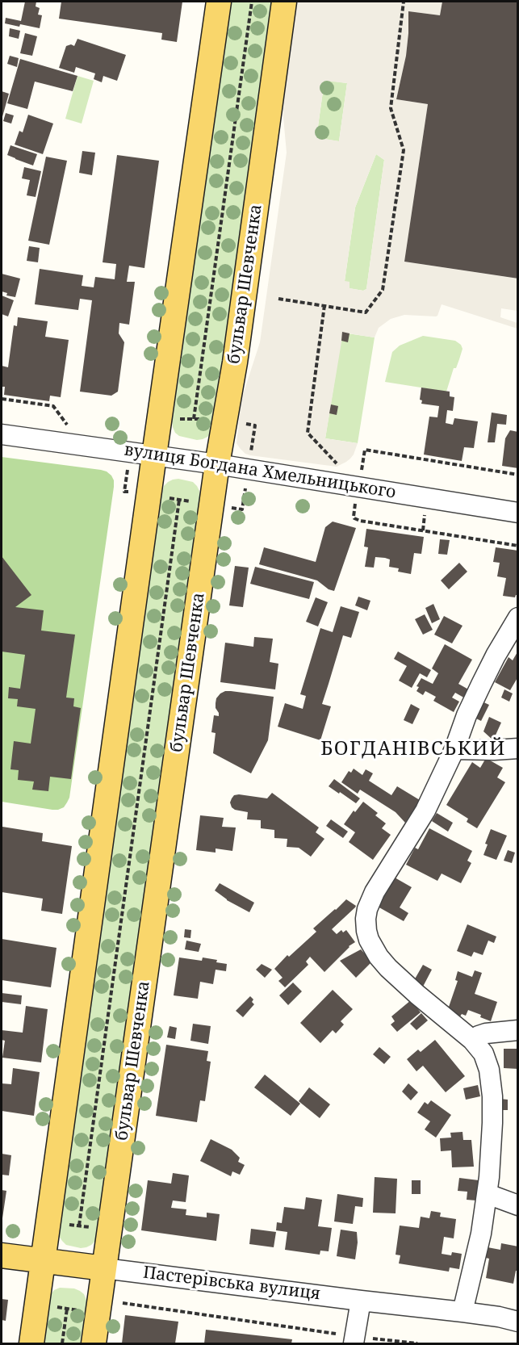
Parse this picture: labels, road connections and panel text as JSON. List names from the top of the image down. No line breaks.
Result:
{"streets":{"main road":["бульвар Шевченка","Пастерівська вулиця"],"street":["вулиця Богдана Хмельницького"]},"crossings":[["бульвар Шевченка","вулиця Богдана Хмельницького"],["бульвар Шевченка","Пастерівська вулиця"]],"districts":["БОГДАНІВСЬКИЙ"]}
